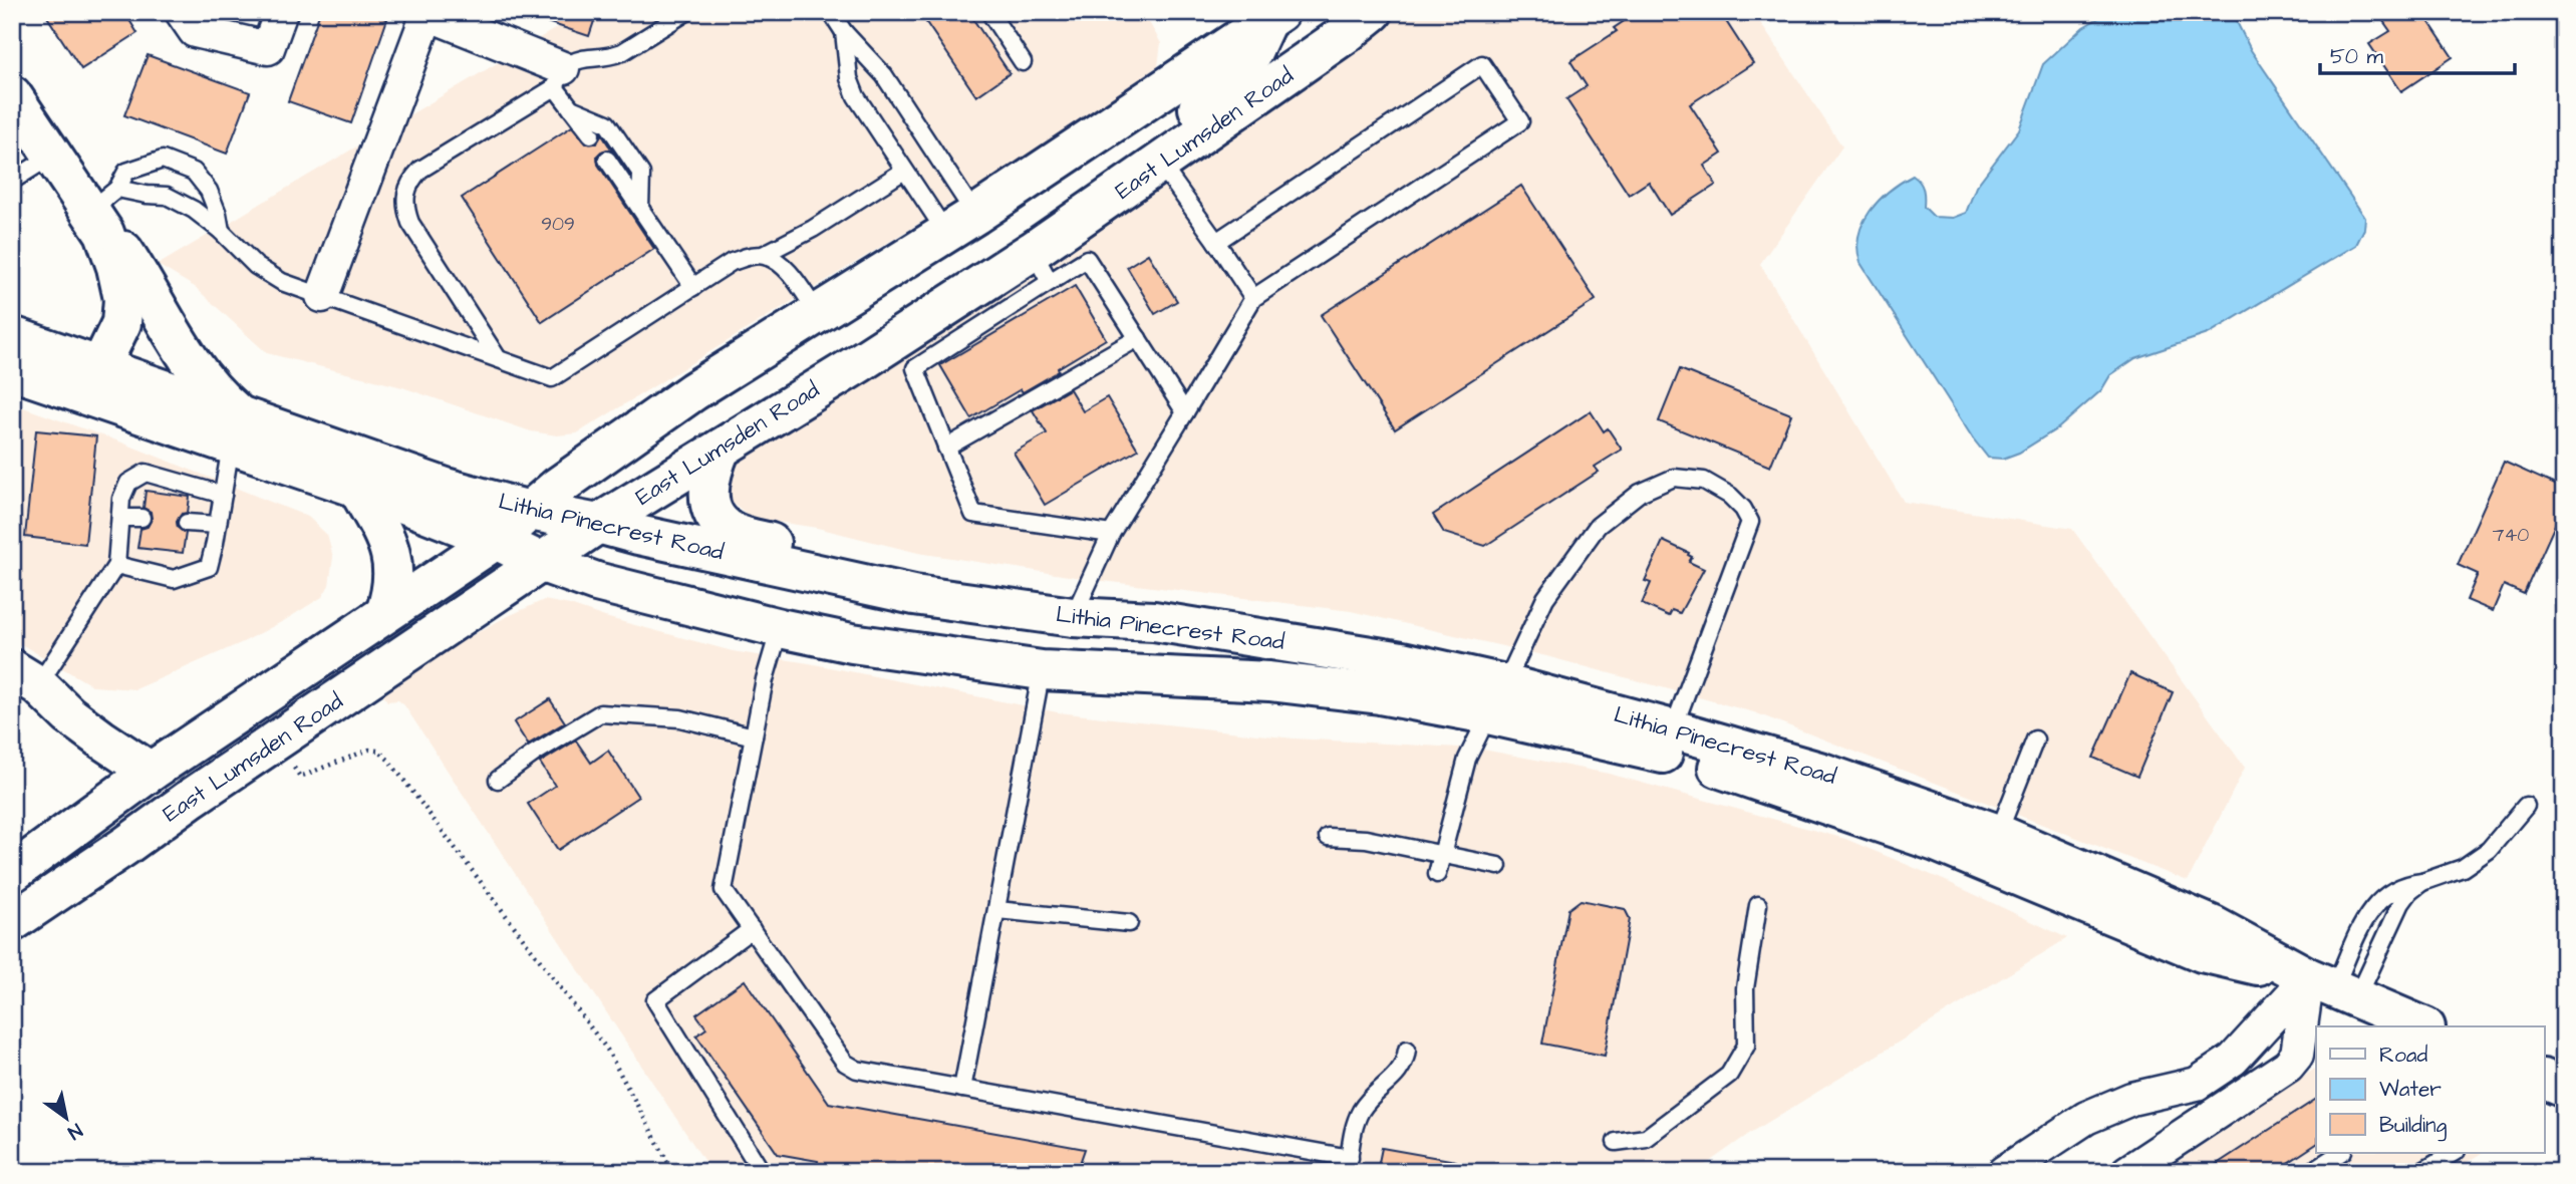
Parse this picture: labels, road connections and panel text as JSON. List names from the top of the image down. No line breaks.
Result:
{"streets":{"main road":["East Lumsden Road","Lithia Pinecrest Road"]},"crossings":[["East Lumsden Road","Lithia Pinecrest Road"]],"house_numbers":["909","740"],"legend":["Road","Water","Building"],"scale_bar":"50 m","north":"bottom right"}
